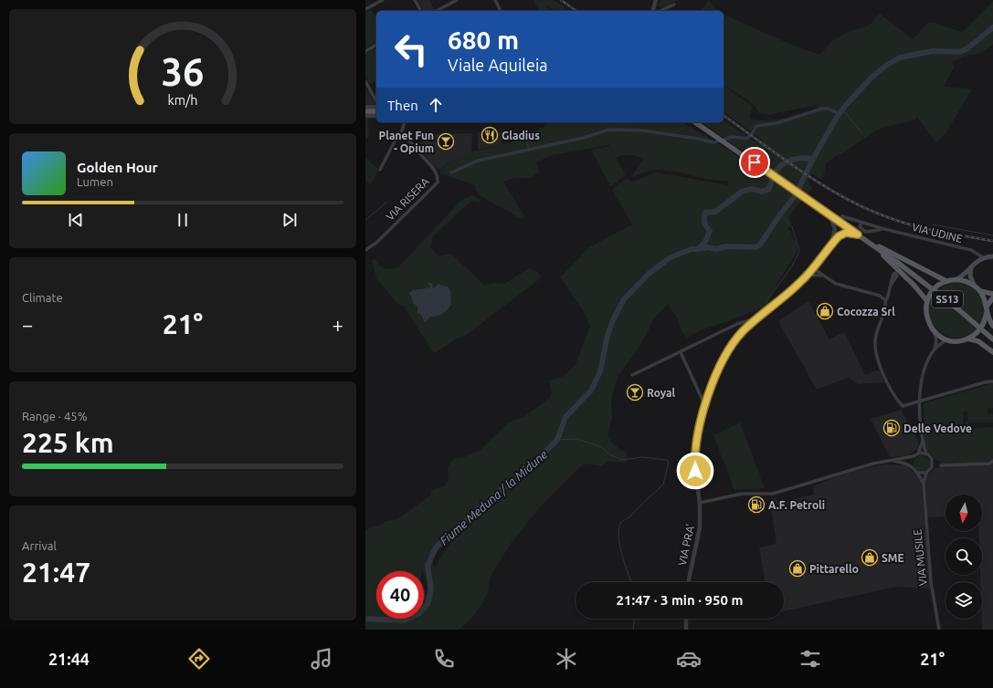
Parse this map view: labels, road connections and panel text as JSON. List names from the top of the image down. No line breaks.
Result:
{"streets":{"main road":["SS13"],"street":["VIA RISERA","VIA UDINE","VIA PRA'","VIA MUSILE"]},"crossings":[["SS13","VIA PRA'"]],"water":["Fiume Meduna / la Midune"],"places":{"restaurant":["Gladius"],"bar":["Planet Fun - Opium","Royal"],"shop":["Cocozza Srl","SME","Pittarello"],"fuel station":["Delle Vedove","A.F. Petroli"]},"north":"bottom","page":{"turn":["680 m","Viale Aquileia"],"then":"Then","song":["Golden Hour","Lumen"],"tile":["Climate",["Range · 45%","225 km"],["Arrival","21:47"]],"heat":["−","21°","+"],"limit":"40","trip":"21:47 · 3 min · 950 m","tabs":["21:44","21°"],"gauge":["36","km/h"]}}
